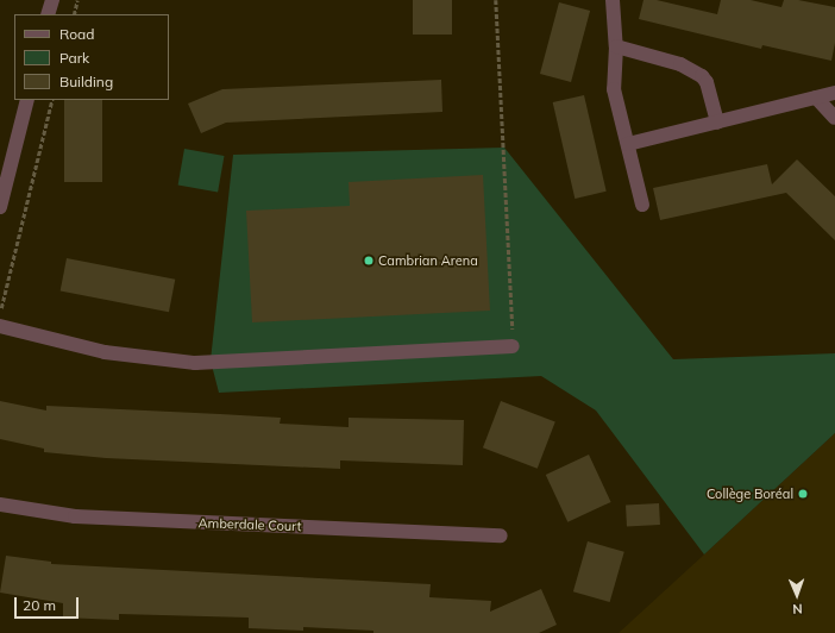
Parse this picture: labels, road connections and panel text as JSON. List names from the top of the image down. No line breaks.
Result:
{"streets":{"street":["Amberdale Court"]},"places":["Cambrian Arena","Collège Boréal"],"legend":["Road","Park","Building"],"scale_bar":"20 m","north":"bottom"}
